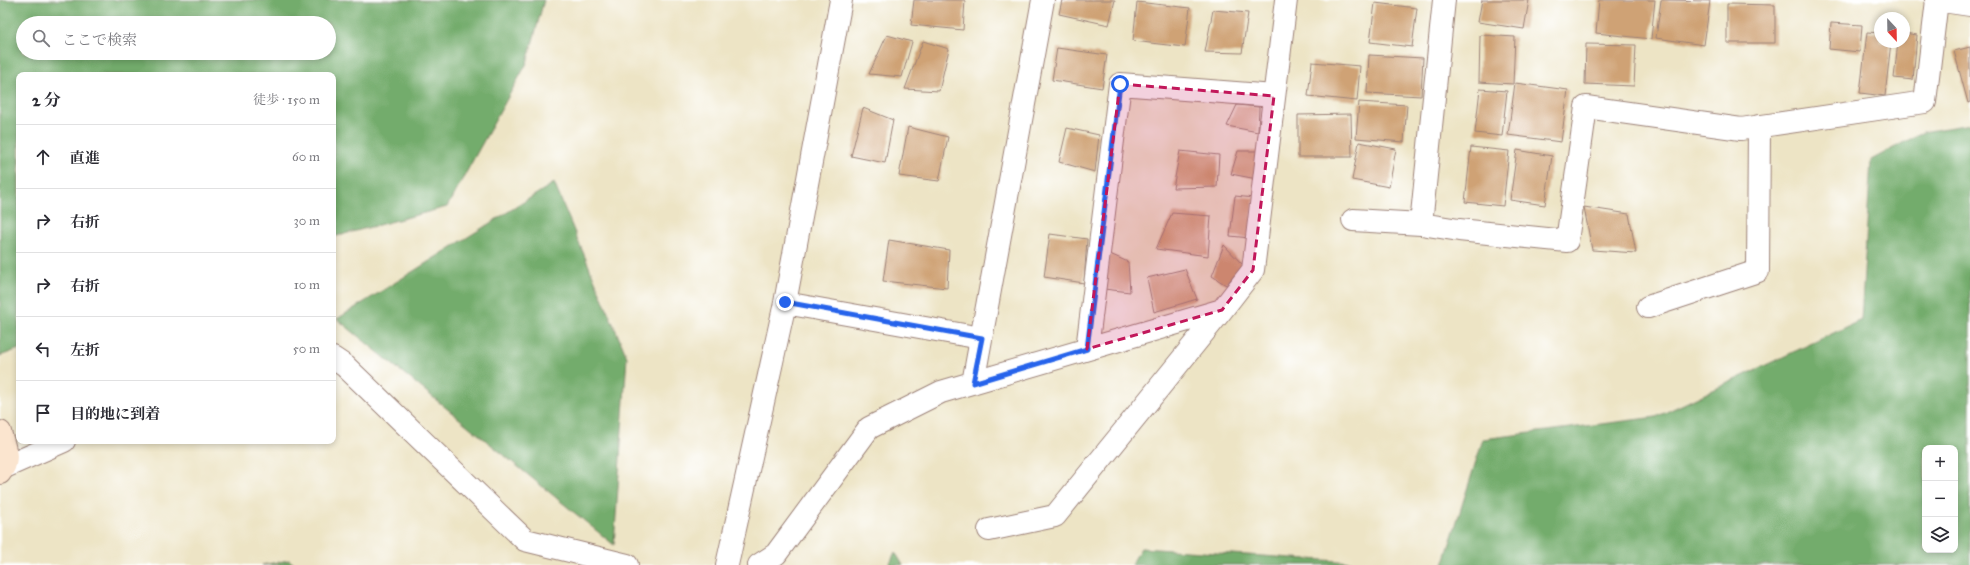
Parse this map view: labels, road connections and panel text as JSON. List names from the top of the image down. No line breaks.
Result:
{"north":"bottom","page":{"search":"ここで検索","heading":["2 分","徒歩 · 150 m"],"list":[["直進","60 m"],["右折","30 m"],["右折","10 m"],["左折","50 m"],"目的地に到着"],"map_buttons":["+","−"]}}
